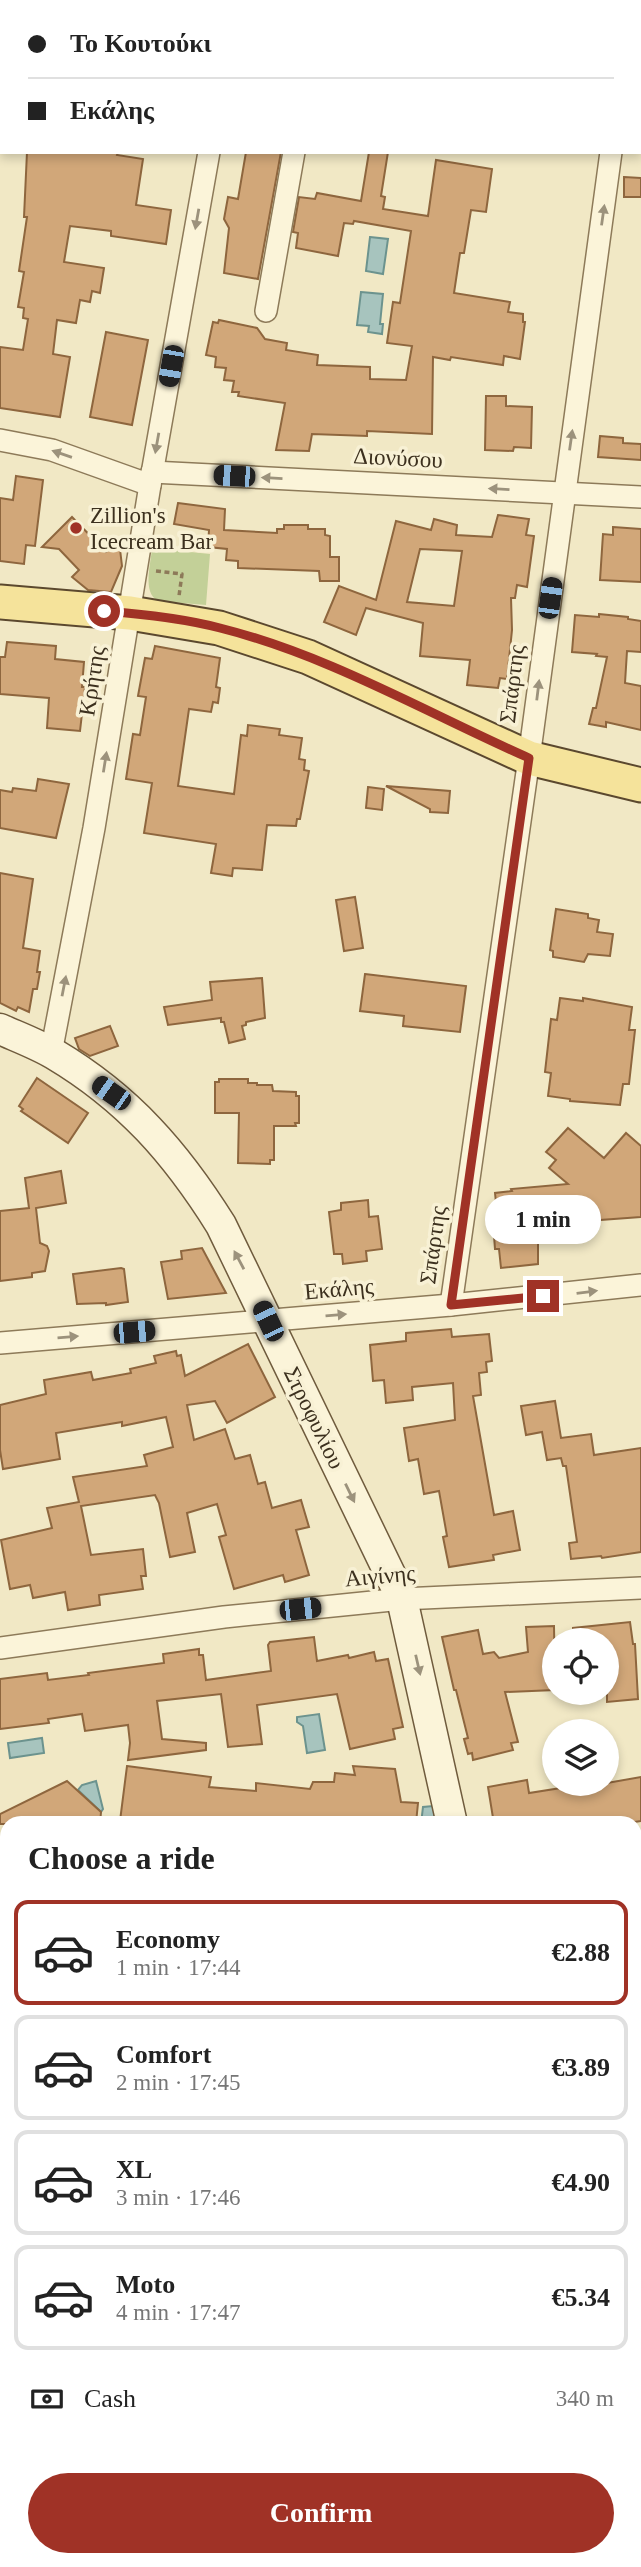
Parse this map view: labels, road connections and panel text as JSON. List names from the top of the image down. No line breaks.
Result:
{"streets":{"street":["Διονύσου","Κρήτης","Σπάρτης","Εκάλης","Στροφυλίου","Αιγίνης"]},"crossings":[["Διονύσου","Κρήτης"],["Διονύσου","Σπάρτης"],["Κρήτης","Στροφυλίου"],["Σπάρτης","Εκάλης"],["Εκάλης","Στροφυλίου"],["Στροφυλίου","Αιγίνης"]],"one_way":["Διονύσου","Σπάρτης","Εκάλης"],"places":["Zillion's Icecream Bar"],"page":{"banner":["Το Κουτούκι","Εκάλης"],"bubble":"1 min","heading":"Choose a ride","list":[{"name":"Economy","note":"1 min · 17:44","value":"€2.88"},{"name":"Comfort","note":"2 min · 17:45","value":"€3.89"},{"name":"XL","note":"3 min · 17:46","value":"€4.90"},{"name":"Moto","note":"4 min · 17:47","value":"€5.34"}],"pay":["Cash","340 m"],"buttons":"Confirm"}}
